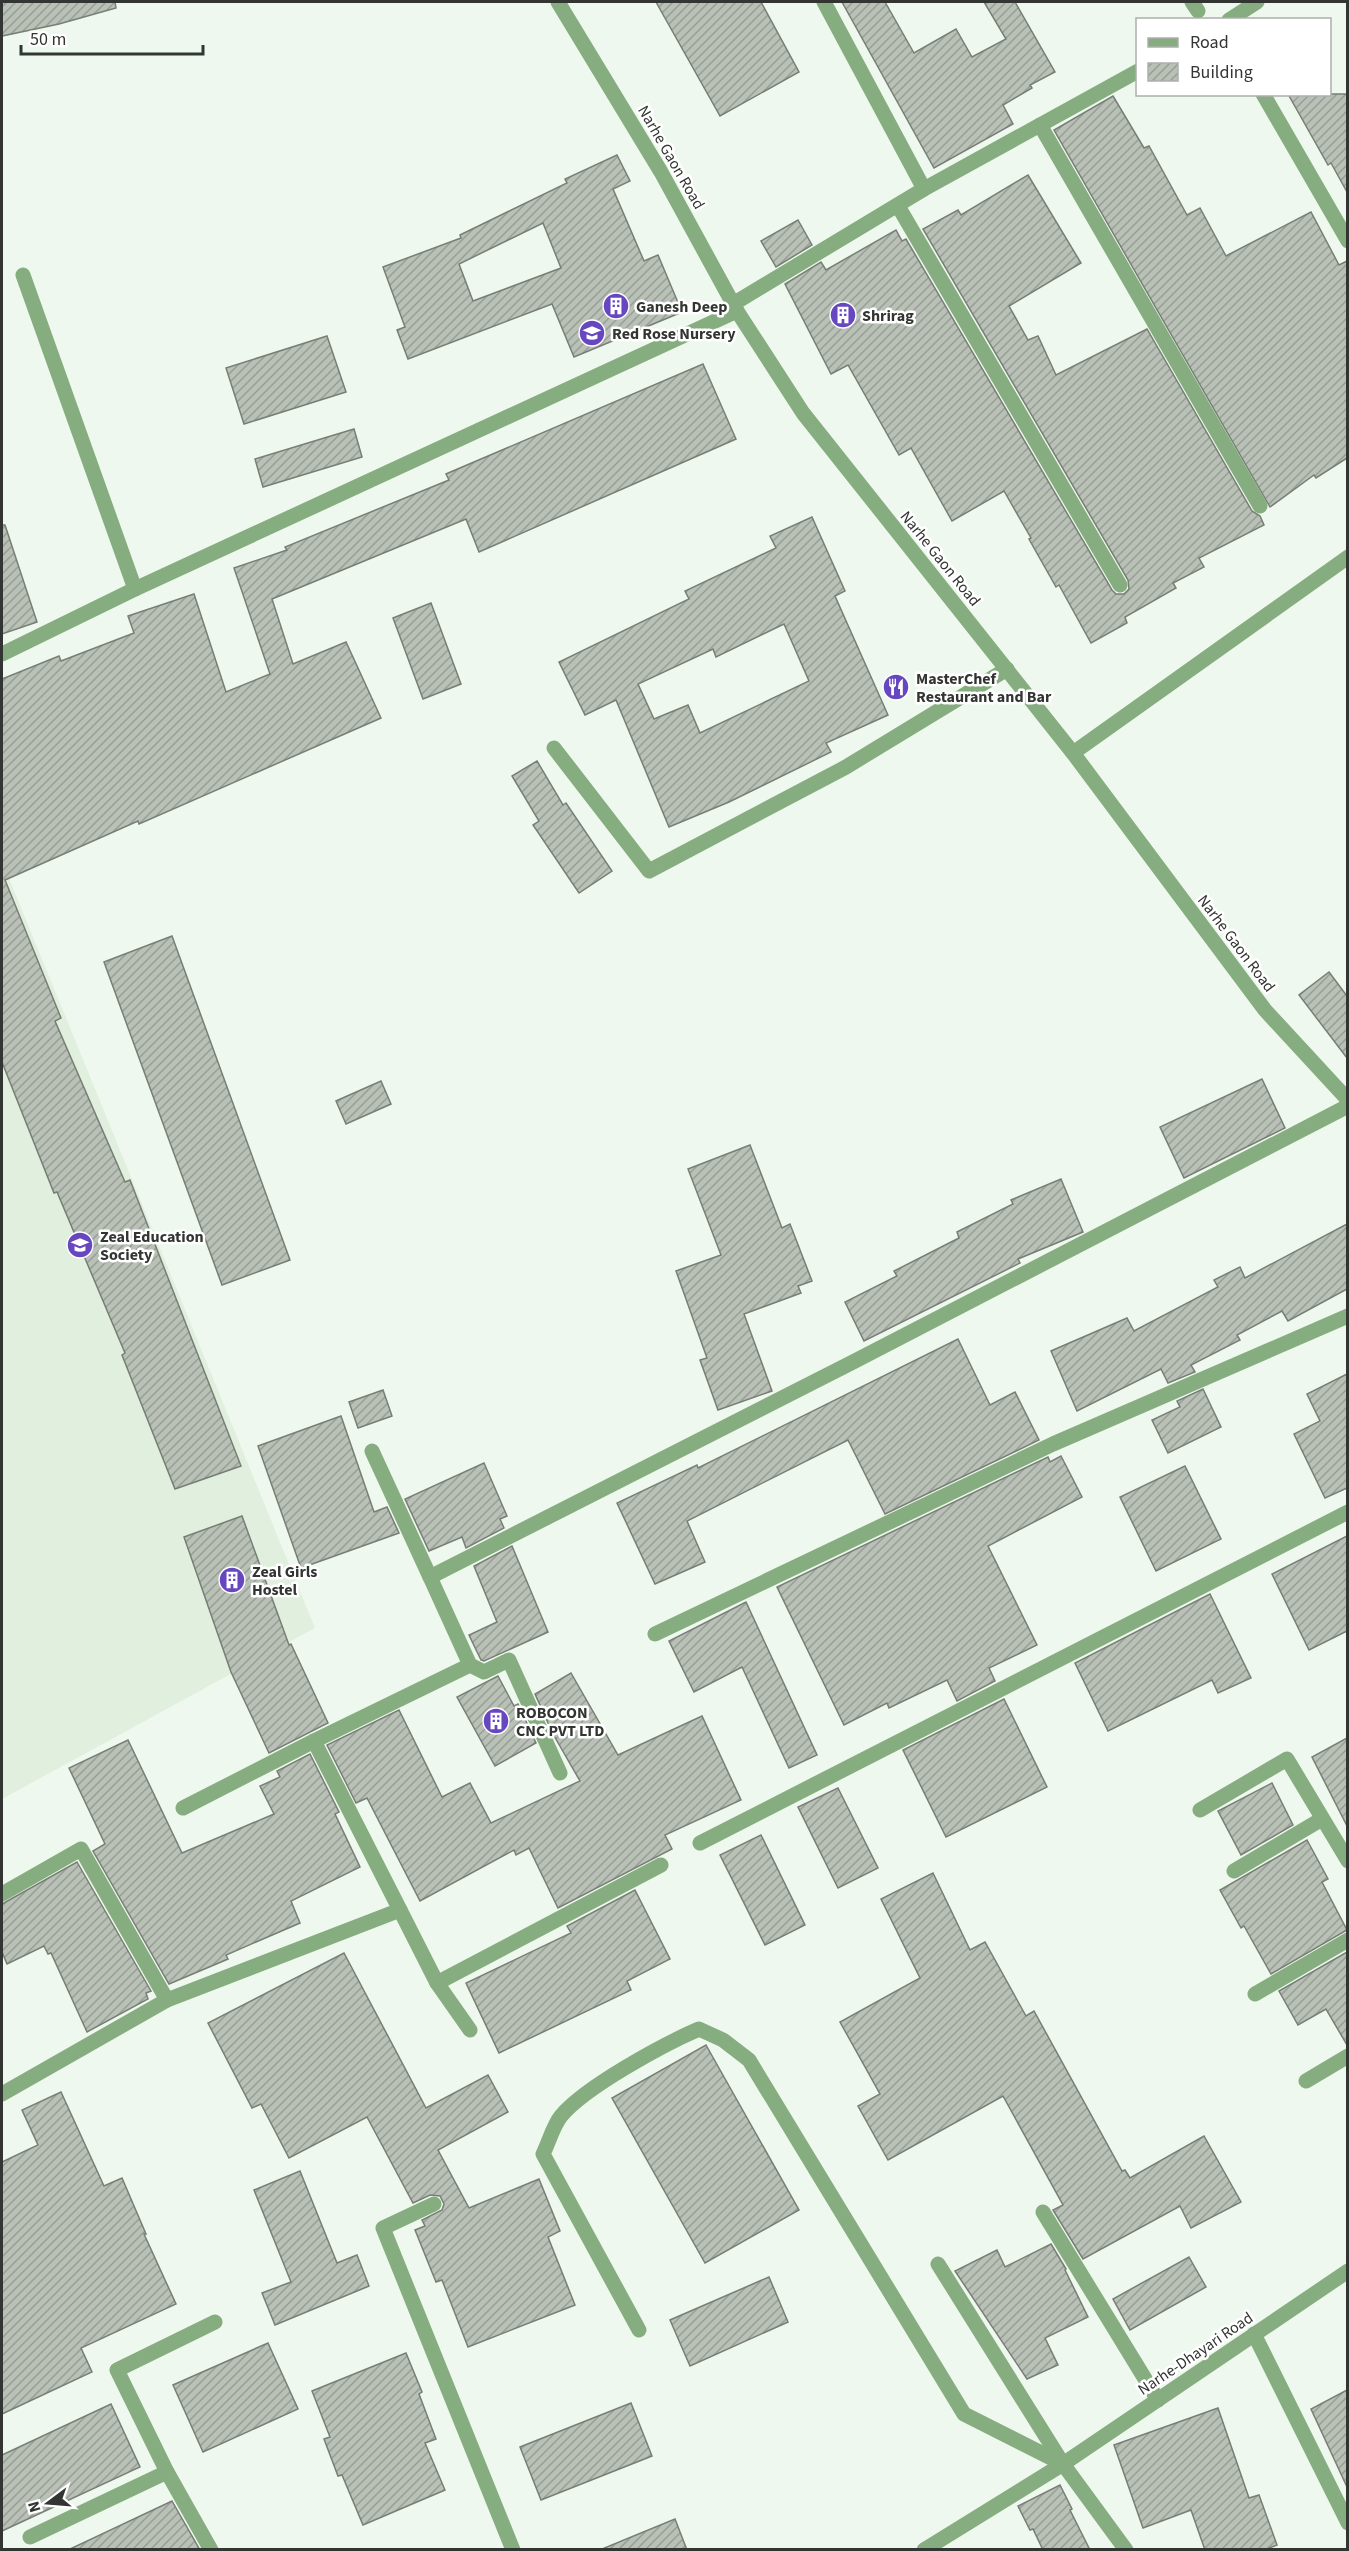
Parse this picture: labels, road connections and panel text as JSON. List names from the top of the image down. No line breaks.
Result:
{"streets":{"street":["Narhe Gaon Road","Narhe-Dhayari Road"]},"places":{"building":["Ganesh Deep","Shrirag","Zeal Girls Hostel","ROBOCON CNC PVT LTD"],"school or university":["Red Rose Nursery","Zeal Education Society"],"restaurant":["MasterChef Restaurant and Bar"]},"legend":["Road","Building"],"scale_bar":"50 m","north":"left"}
